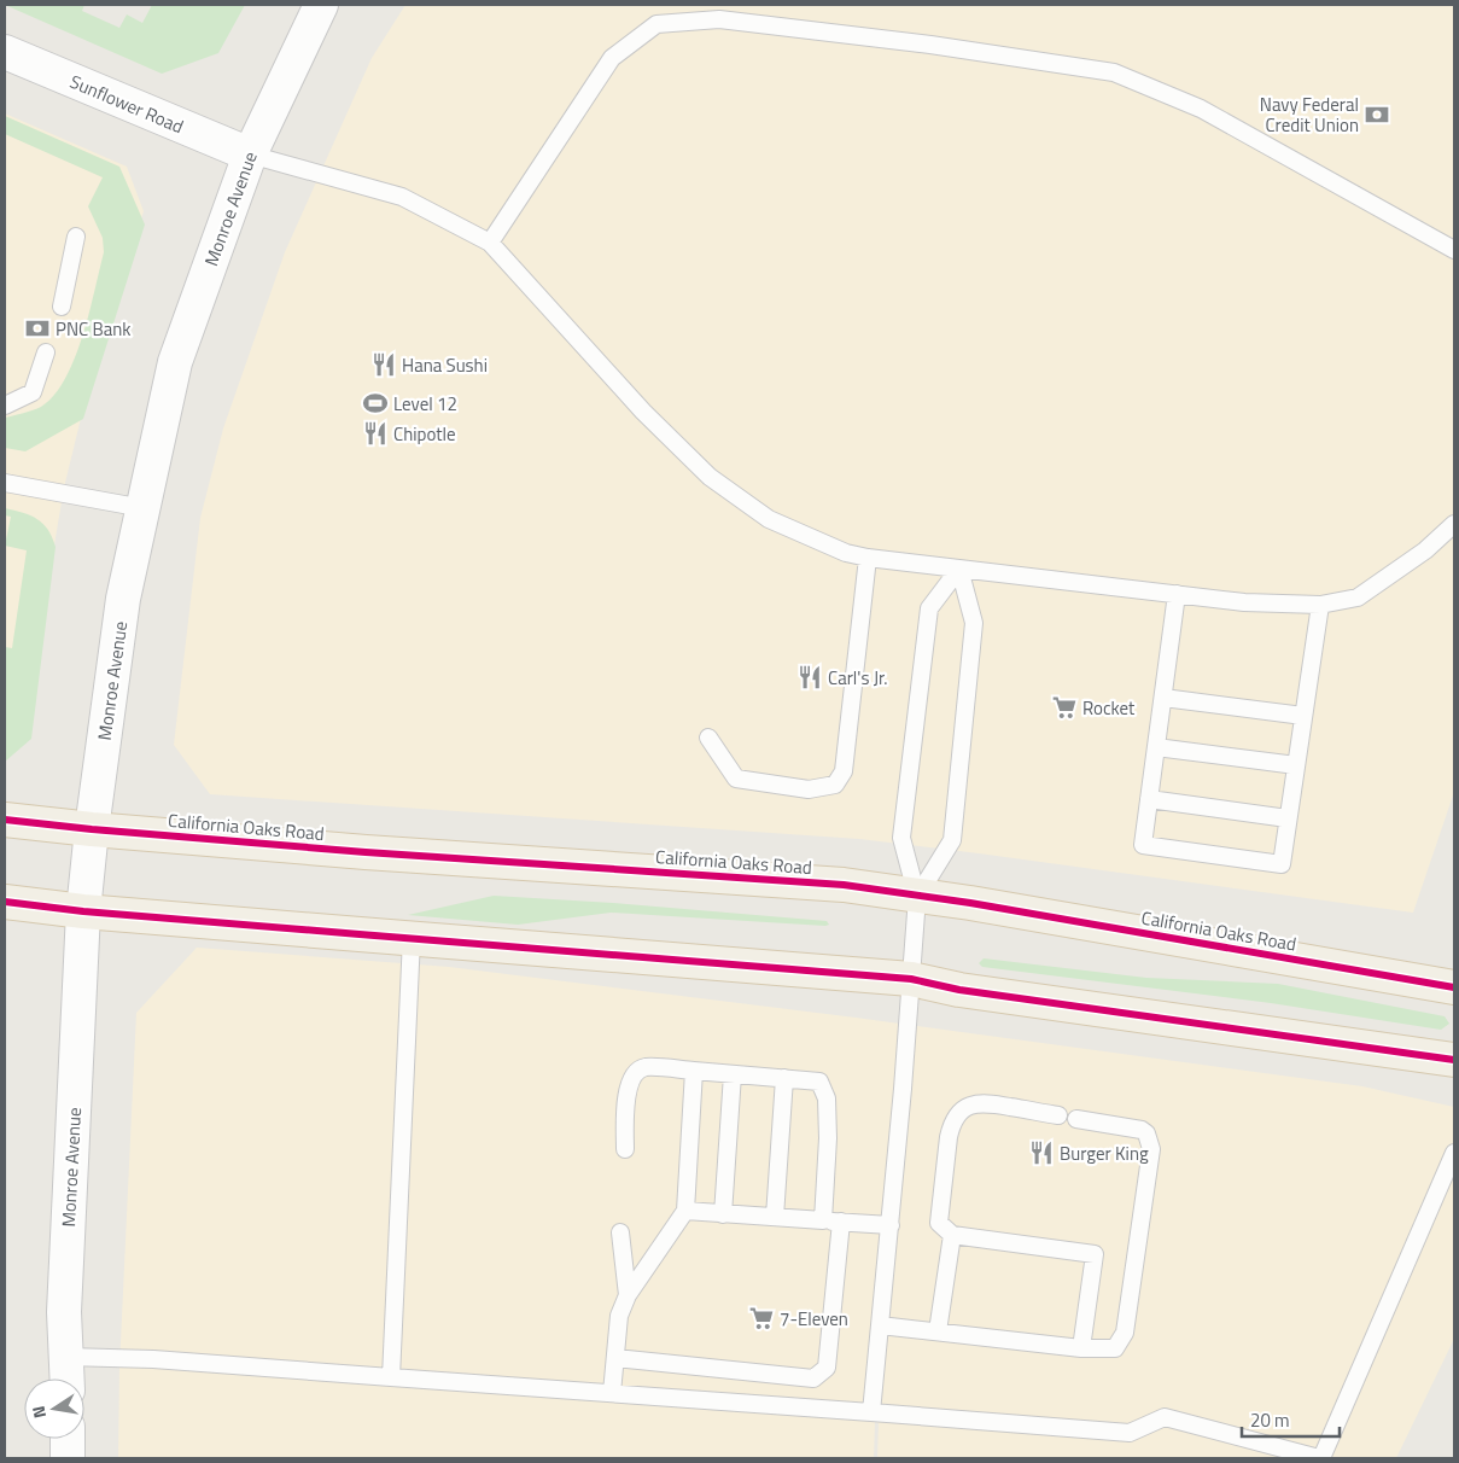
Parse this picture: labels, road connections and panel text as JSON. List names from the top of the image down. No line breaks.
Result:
{"streets":{"main road":["California Oaks Road"],"street":["Sunflower Road","Monroe Avenue"]},"crossings":[["Sunflower Road","Monroe Avenue"],["Monroe Avenue","California Oaks Road"]],"places":{"bank":["Navy Federal Credit Union","PNC Bank"],"restaurant":["Hana Sushi","Chipotle","Carl's Jr.","Burger King"],"sports":["Level 12"],"supermarket":["Rocket","7-Eleven"]},"scale_bar":"20 m","north":"left"}
